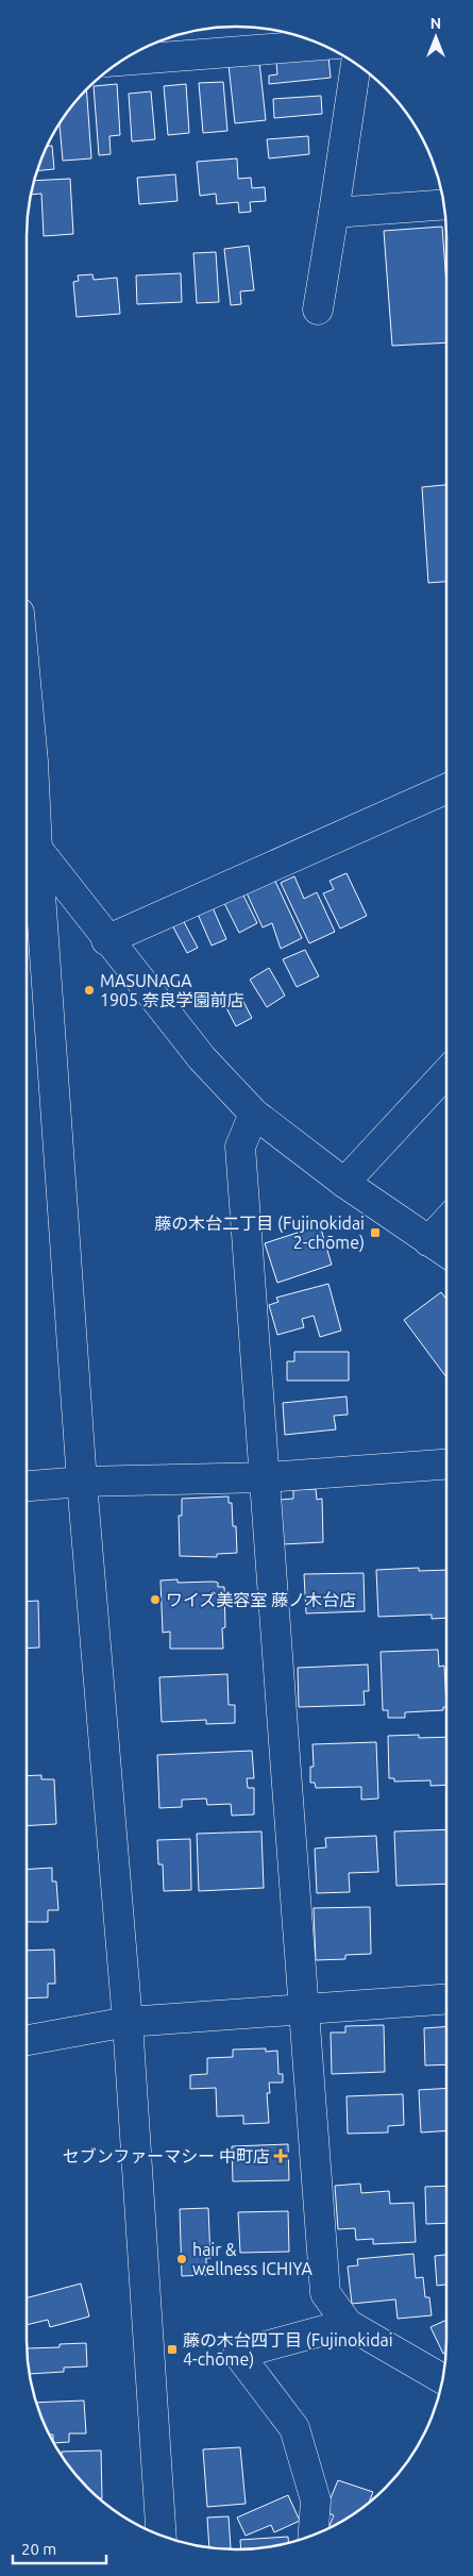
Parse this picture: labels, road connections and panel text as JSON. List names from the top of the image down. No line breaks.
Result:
{"places":{"other":["MASUNAGA 1905 奈良学園前店","ワイズ美容室 藤ノ木台店","hair & wellness ICHIYA"],"transit":["藤の木台二丁目 (Fujinokidai 2-chōme)","藤の木台四丁目 (Fujinokidai 4-chōme)"],"health":["セブンファーマシー 中町店"]},"scale_bar":"20 m","north":"top"}
